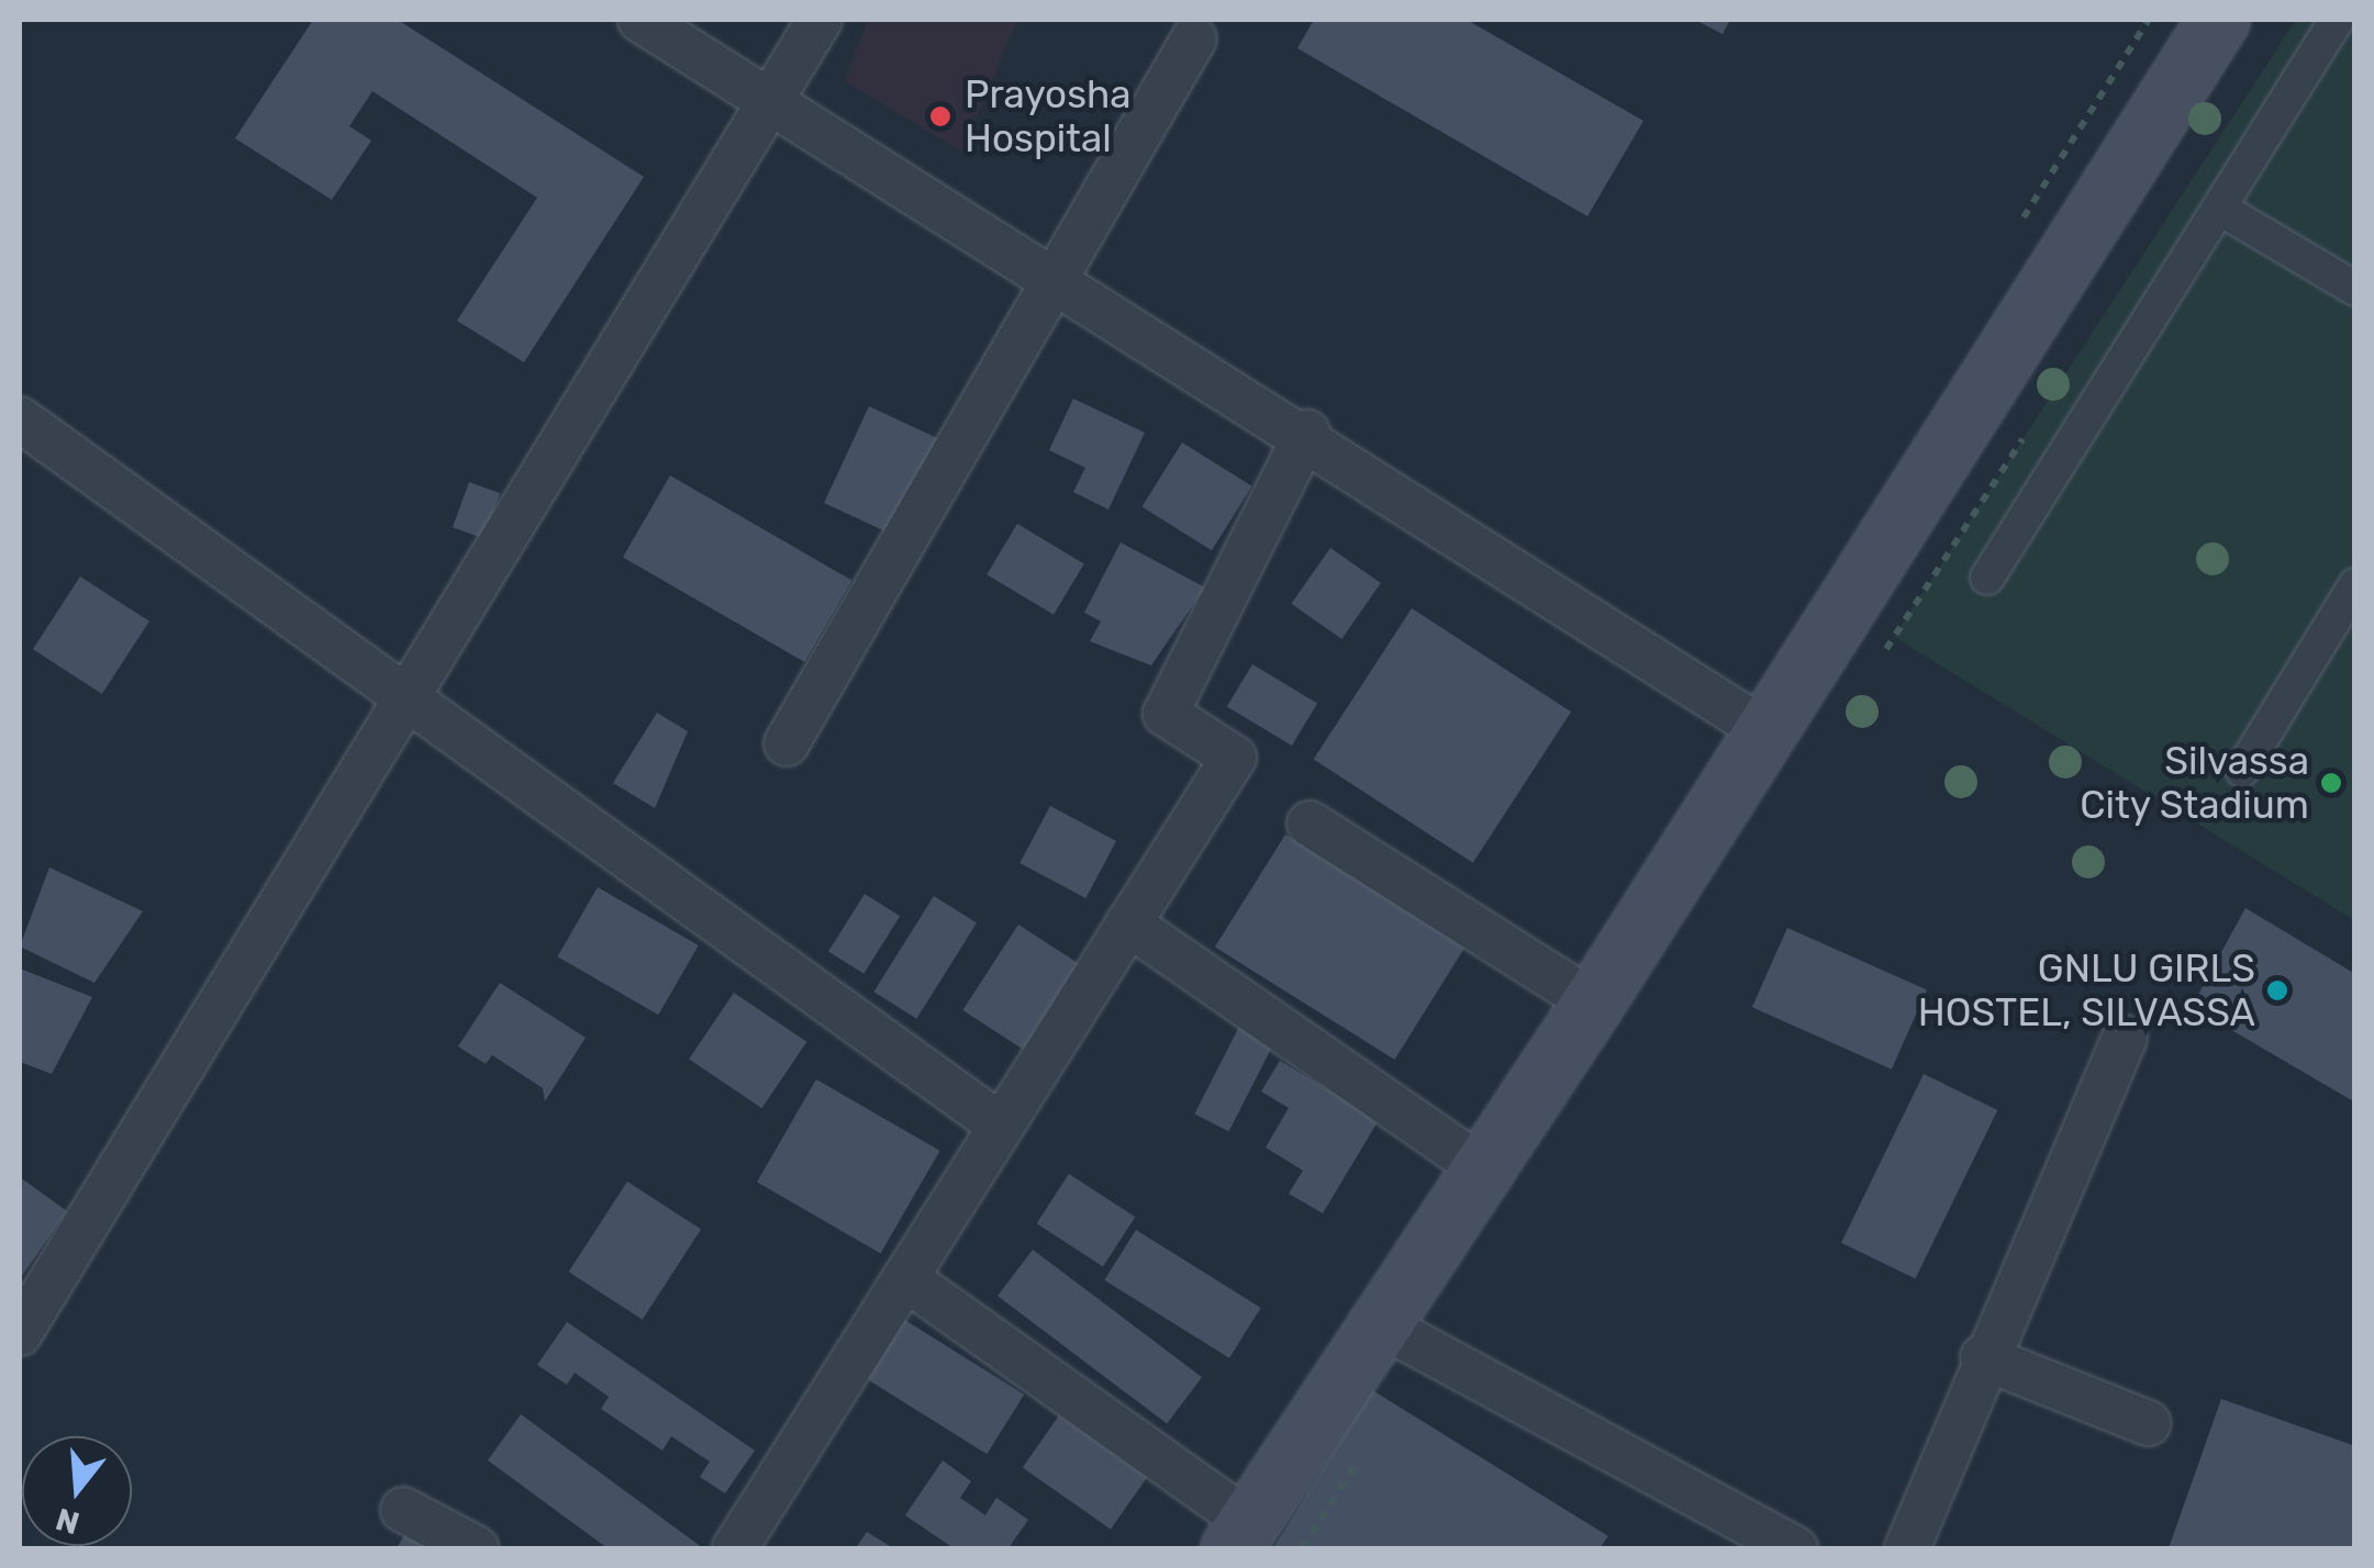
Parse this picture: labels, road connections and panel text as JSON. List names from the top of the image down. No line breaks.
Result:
{"places":["Prayosha Hospital","Silvassa City Stadium","GNLU GIRLS HOSTEL, SILVASSA"],"north":"bottom"}
